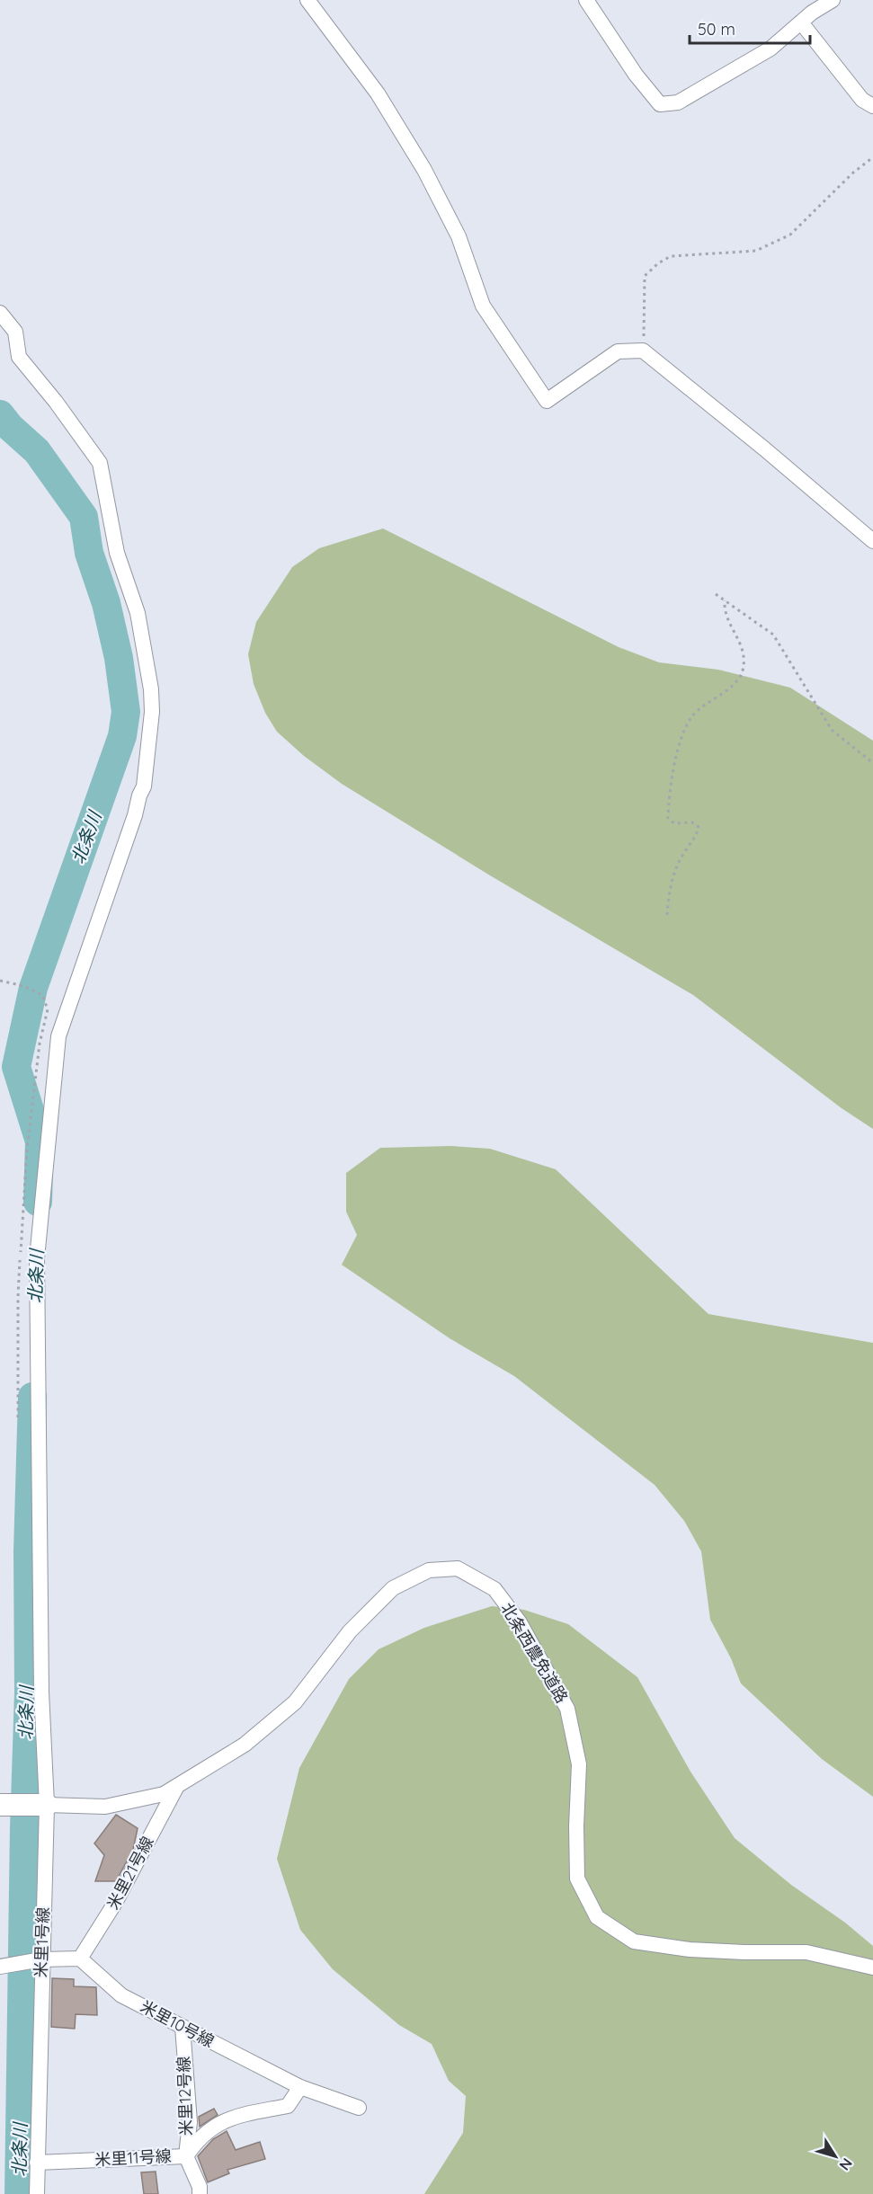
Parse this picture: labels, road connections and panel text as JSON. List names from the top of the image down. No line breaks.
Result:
{"streets":{"street":["北条西農免道路","米里21号線","米里1号線","米里10号線","米里12号線","米里11号線"]},"crossings":[["北条西農免道路","米里21号線"],["北条西農免道路","米里1号線"],["米里21号線","米里10号線"],["米里1号線","米里11号線"],["米里10号線","米里12号線"],["米里10号線","米里11号線"],["米里12号線","米里11号線"]],"water":["北条川"],"scale_bar":"50 m","north":"bottom right"}
